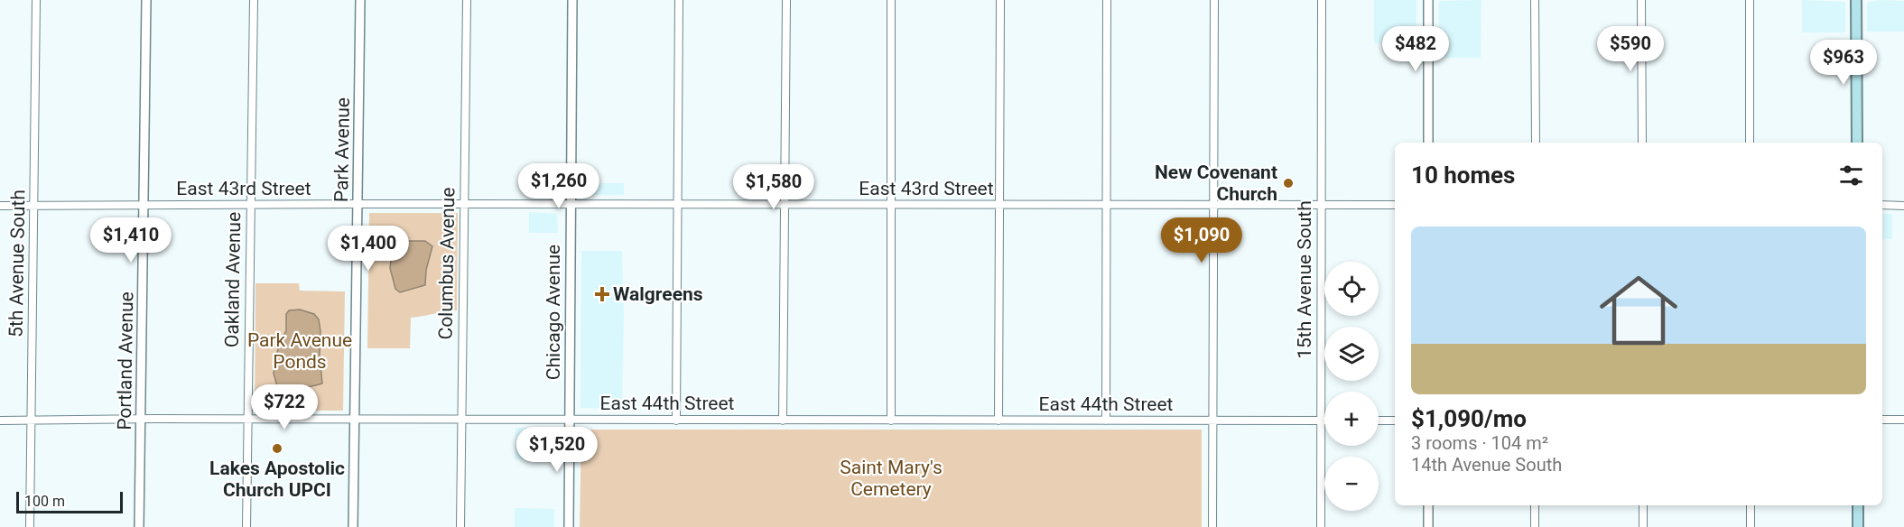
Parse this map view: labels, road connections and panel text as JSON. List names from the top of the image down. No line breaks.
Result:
{"streets":{"street":["Park Avenue","East 43rd Street","5th Avenue South","Columbus Avenue","Oakland Avenue","15th Avenue South","Chicago Avenue","Portland Avenue","East 44th Street"]},"crossings":[["Park Avenue","East 43rd Street"],["Park Avenue","East 44th Street"],["East 43rd Street","5th Avenue South"],["East 43rd Street","Columbus Avenue"],["East 43rd Street","Oakland Avenue"],["East 43rd Street","15th Avenue South"],["East 43rd Street","Chicago Avenue"],["East 43rd Street","Portland Avenue"],["5th Avenue South","East 44th Street"],["Columbus Avenue","East 44th Street"],["Oakland Avenue","East 44th Street"],["15th Avenue South","East 44th Street"],["Chicago Avenue","East 44th Street"],["Portland Avenue","East 44th Street"]],"parks":["Park Avenue Ponds","Saint Mary's Cemetery"],"places":{"other":["New Covenant Church","Lakes Apostolic Church UPCI"],"health":["Walgreens"]},"scale_bar":"100 m","page":{"price":["$482","$590","$963","$1,260","$1,580","$1,410","$1,090","$1,400","$722","$1,520"],"heading":"10 homes","list":[{"name":"$1,090/mo","note":"3 rooms · 104 m² · 14th Avenue South"}],"map_buttons":["+","−"],"scale":"100 m"}}
